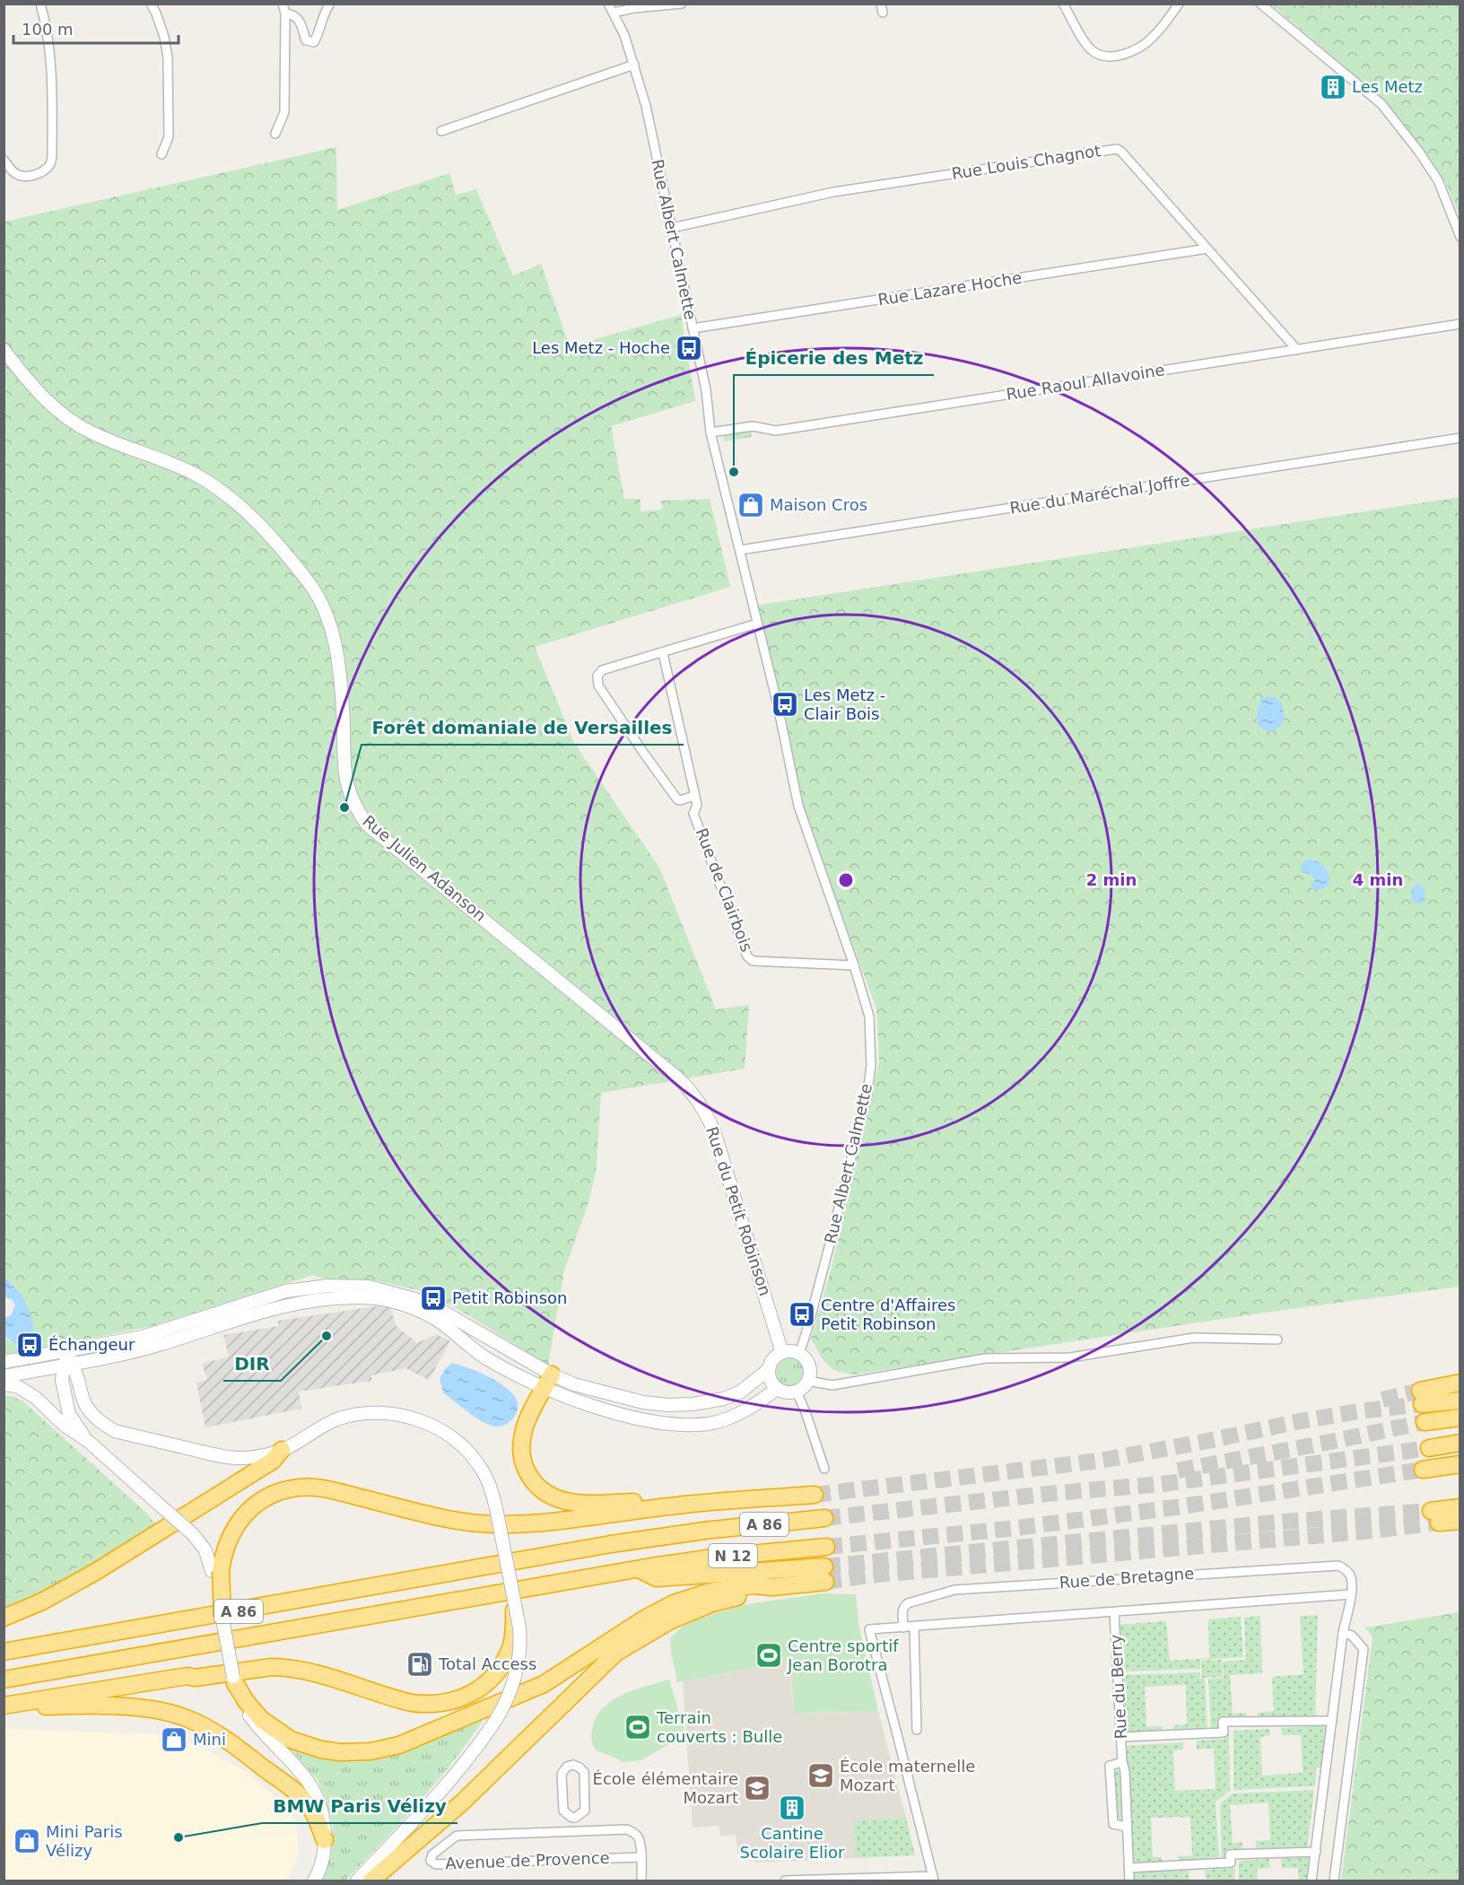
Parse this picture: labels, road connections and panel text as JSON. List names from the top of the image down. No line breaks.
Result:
{"streets":{"highway":["A 86","N 12"],"main road":["Rue Julien Adanson","Rue du Petit Robinson"],"street":["Rue Louis Chagnot","Rue Albert Calmette","Rue Lazare Hoche","Rue Raoul Allavoine","Rue du Maréchal Joffre","Rue de Clairbois","Rue de Bretagne","Rue du Berry","Avenue de Provence"]},"crossings":[["Rue Louis Chagnot","Rue Albert Calmette"],["Rue Louis Chagnot","Rue Lazare Hoche"],["Rue Louis Chagnot","Rue Raoul Allavoine"],["Rue Albert Calmette","Rue Lazare Hoche"],["Rue Albert Calmette","Rue Raoul Allavoine"],["Rue Albert Calmette","Rue du Maréchal Joffre"],["Rue Albert Calmette","Rue de Clairbois"],["Rue Albert Calmette","Rue du Petit Robinson"],["Rue Julien Adanson","Rue du Petit Robinson"],["A 86","N 12"],["Rue de Bretagne","Rue du Berry"]],"places":{"building":["Les Metz","Cantine Scolaire Elior"],"bus stop":["Les Metz - Hoche","Les Metz - Clair Bois","Petit Robinson","Centre d'Affaires Petit Robinson","Échangeur"],"other":["Épicerie des Metz","Forêt domaniale de Versailles","DIR","BMW Paris Vélizy"],"shop":["Maison Cros","Mini","Mini Paris Vélizy"],"sports":["Centre sportif Jean Borotra","Terrain couverts : Bulle"],"fuel station":["Total Access"],"school or university":["École maternelle Mozart","École élémentaire Mozart"]},"scale_bar":"100 m","rings":["2 min","4 min"]}
